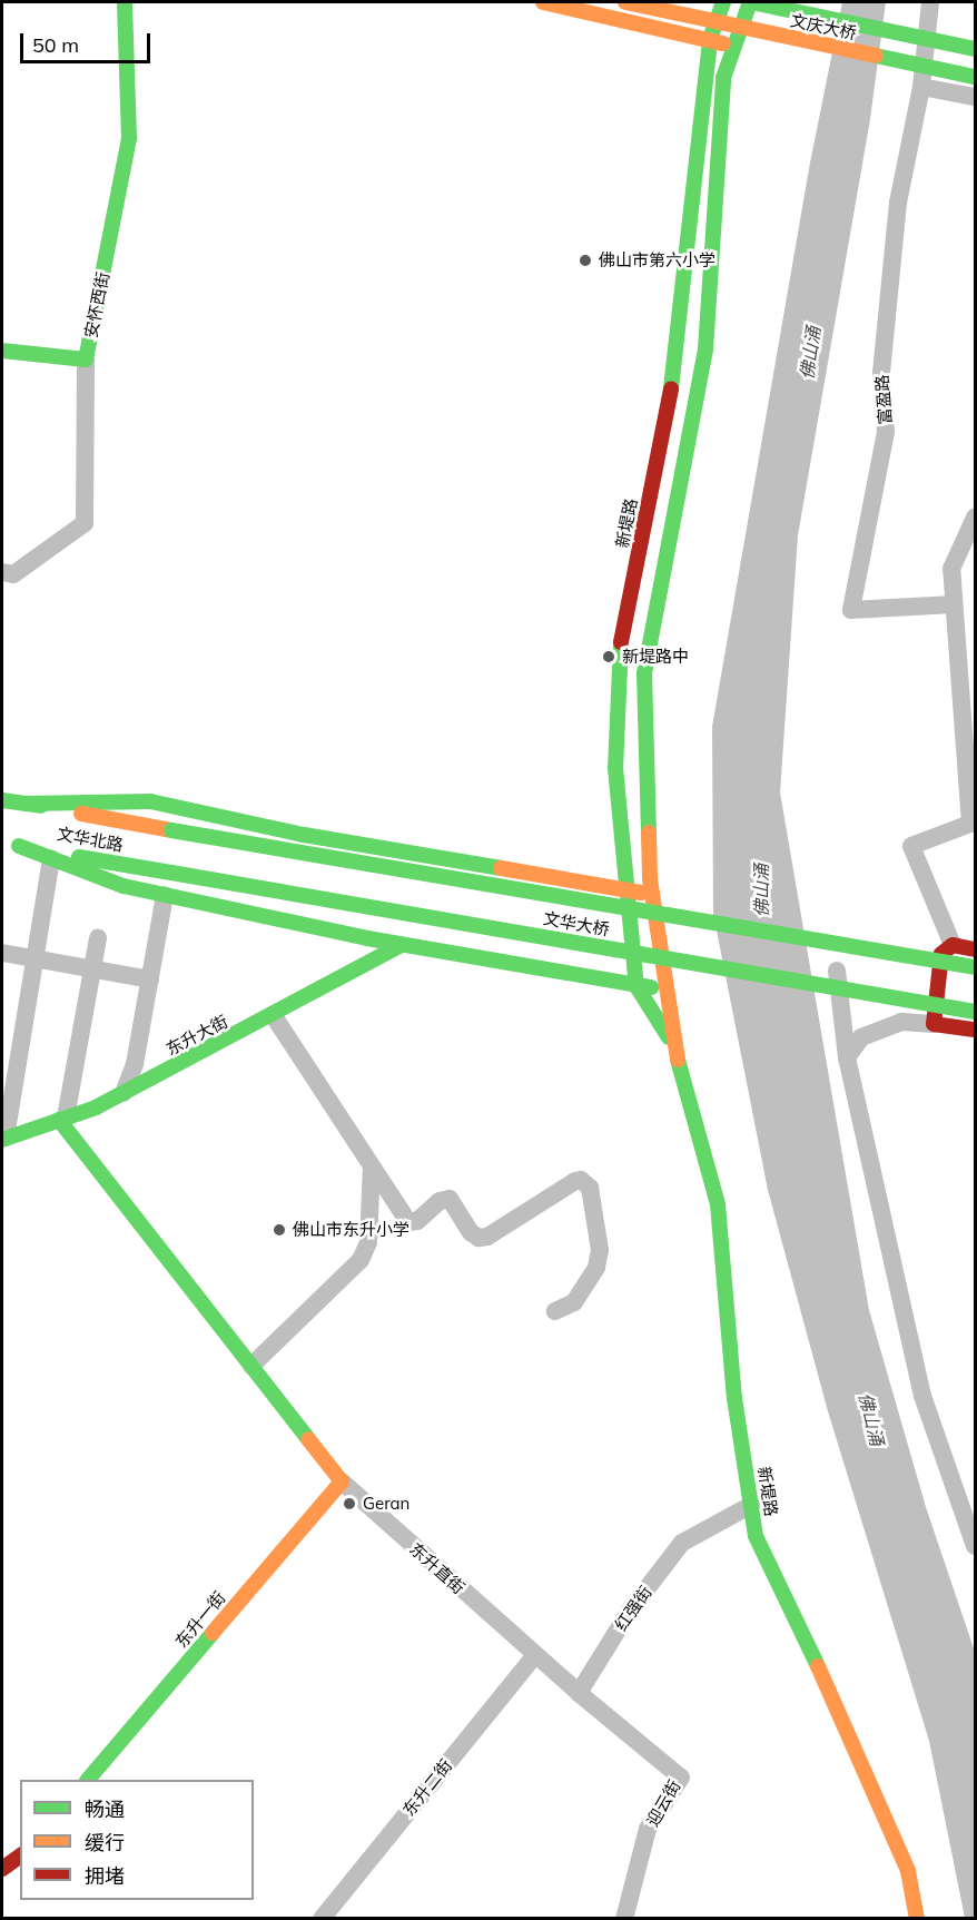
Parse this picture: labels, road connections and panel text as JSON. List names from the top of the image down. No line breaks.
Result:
{"streets":{"main road":["文庆大桥","安怀西街","新堤路","文华北路","文华大桥","东升大街","东升一街"],"street":["富盈路","东升直街","红强街","东升二街","迎云街"]},"crossings":[["文庆大桥","新堤路"],["新堤路","红强街"],["文华北路","文华大桥"],["东升直街","东升一街"],["东升直街","东升二街"],["红强街","迎云街"]],"water":["佛山涌"],"places":["佛山市第六小学","新堤路中","佛山市东升小学","Geran"],"legend":["畅通","缓行","拥堵"],"scale_bar":"50 m"}
